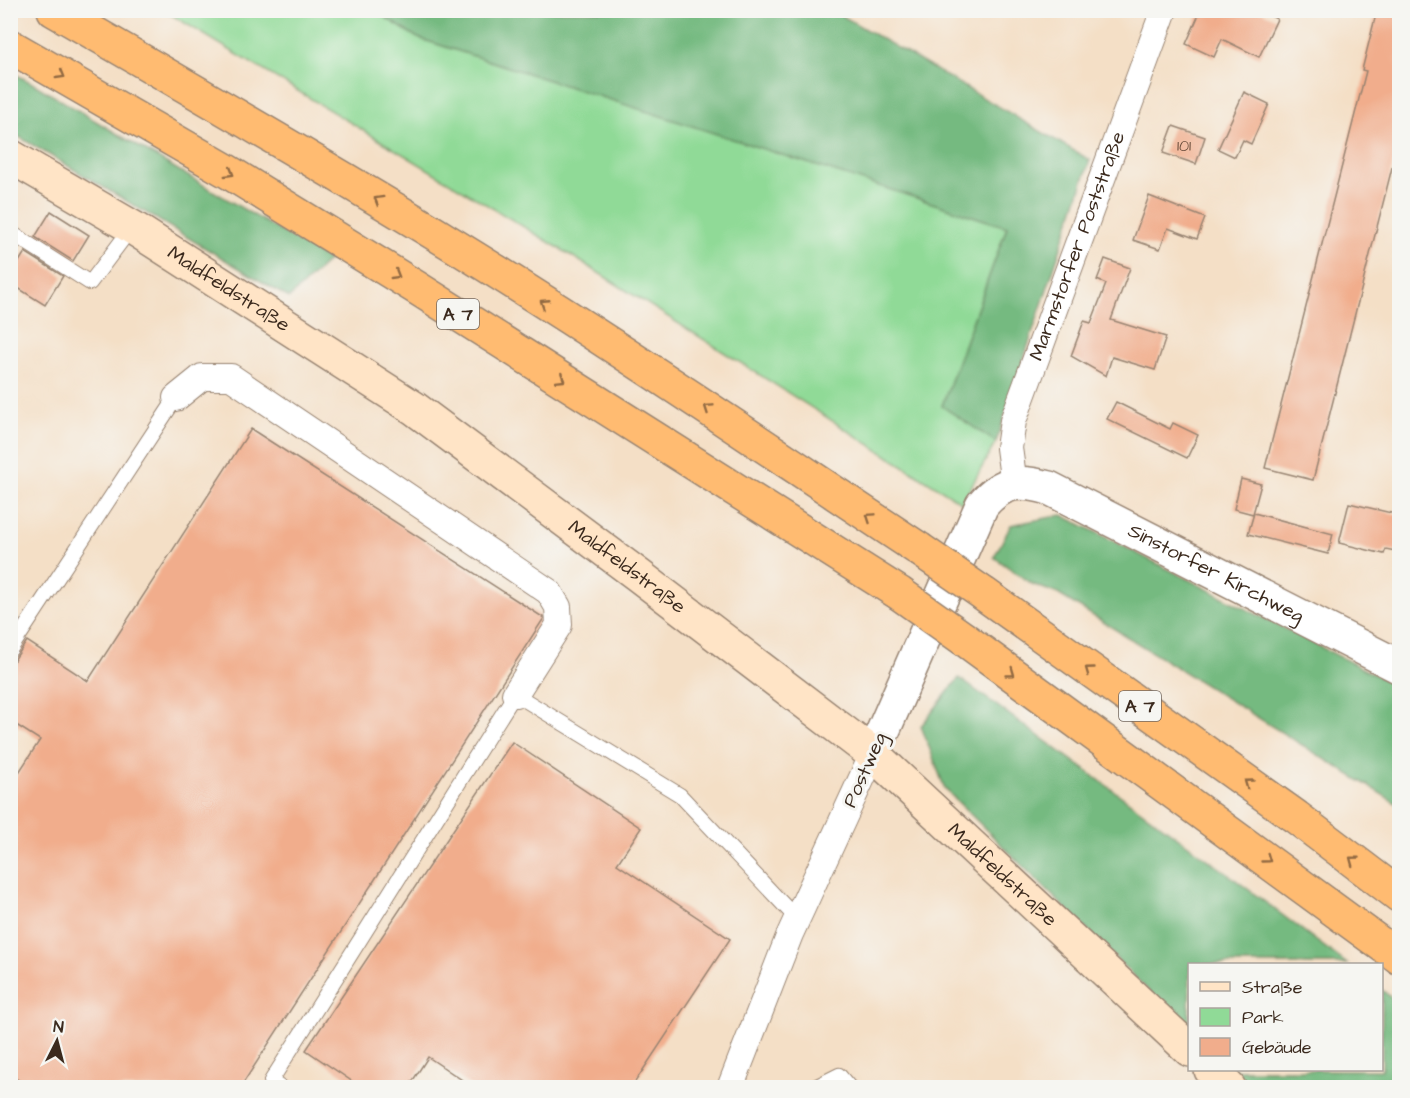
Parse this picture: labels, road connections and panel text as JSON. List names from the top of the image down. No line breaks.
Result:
{"streets":{"highway":["A 7"],"main road":["Maldfeldstraße"],"street":["Marmstorfer Poststraße","Sinstorfer Kirchweg","Postweg"]},"crossings":[["Marmstorfer Poststraße","Sinstorfer Kirchweg"],["Marmstorfer Poststraße","Postweg"],["Maldfeldstraße","Postweg"],["Sinstorfer Kirchweg","Postweg"]],"house_numbers":["101"],"legend":["Straße","Park","Gebäude"],"north":"top"}
